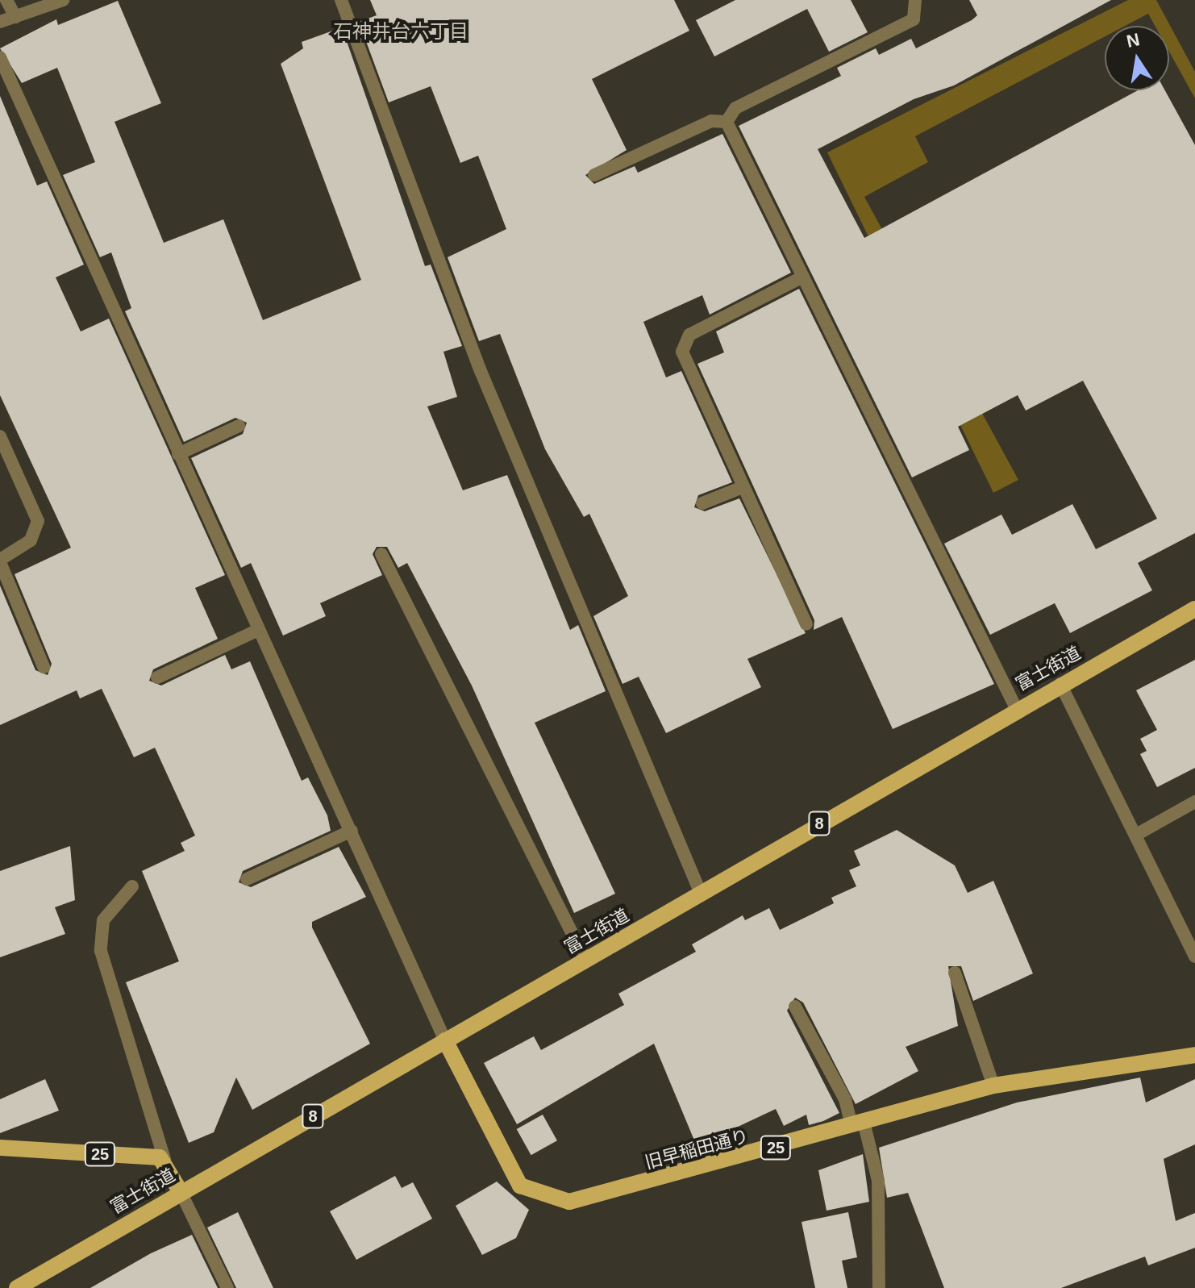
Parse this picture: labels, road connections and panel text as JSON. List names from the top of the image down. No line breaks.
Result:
{"streets":{"main road":["富士街道","8","25","旧早稲田通り"]},"crossings":[["富士街道","旧早稲田通り"]],"districts":["石神井台六丁目"],"north":"top"}
